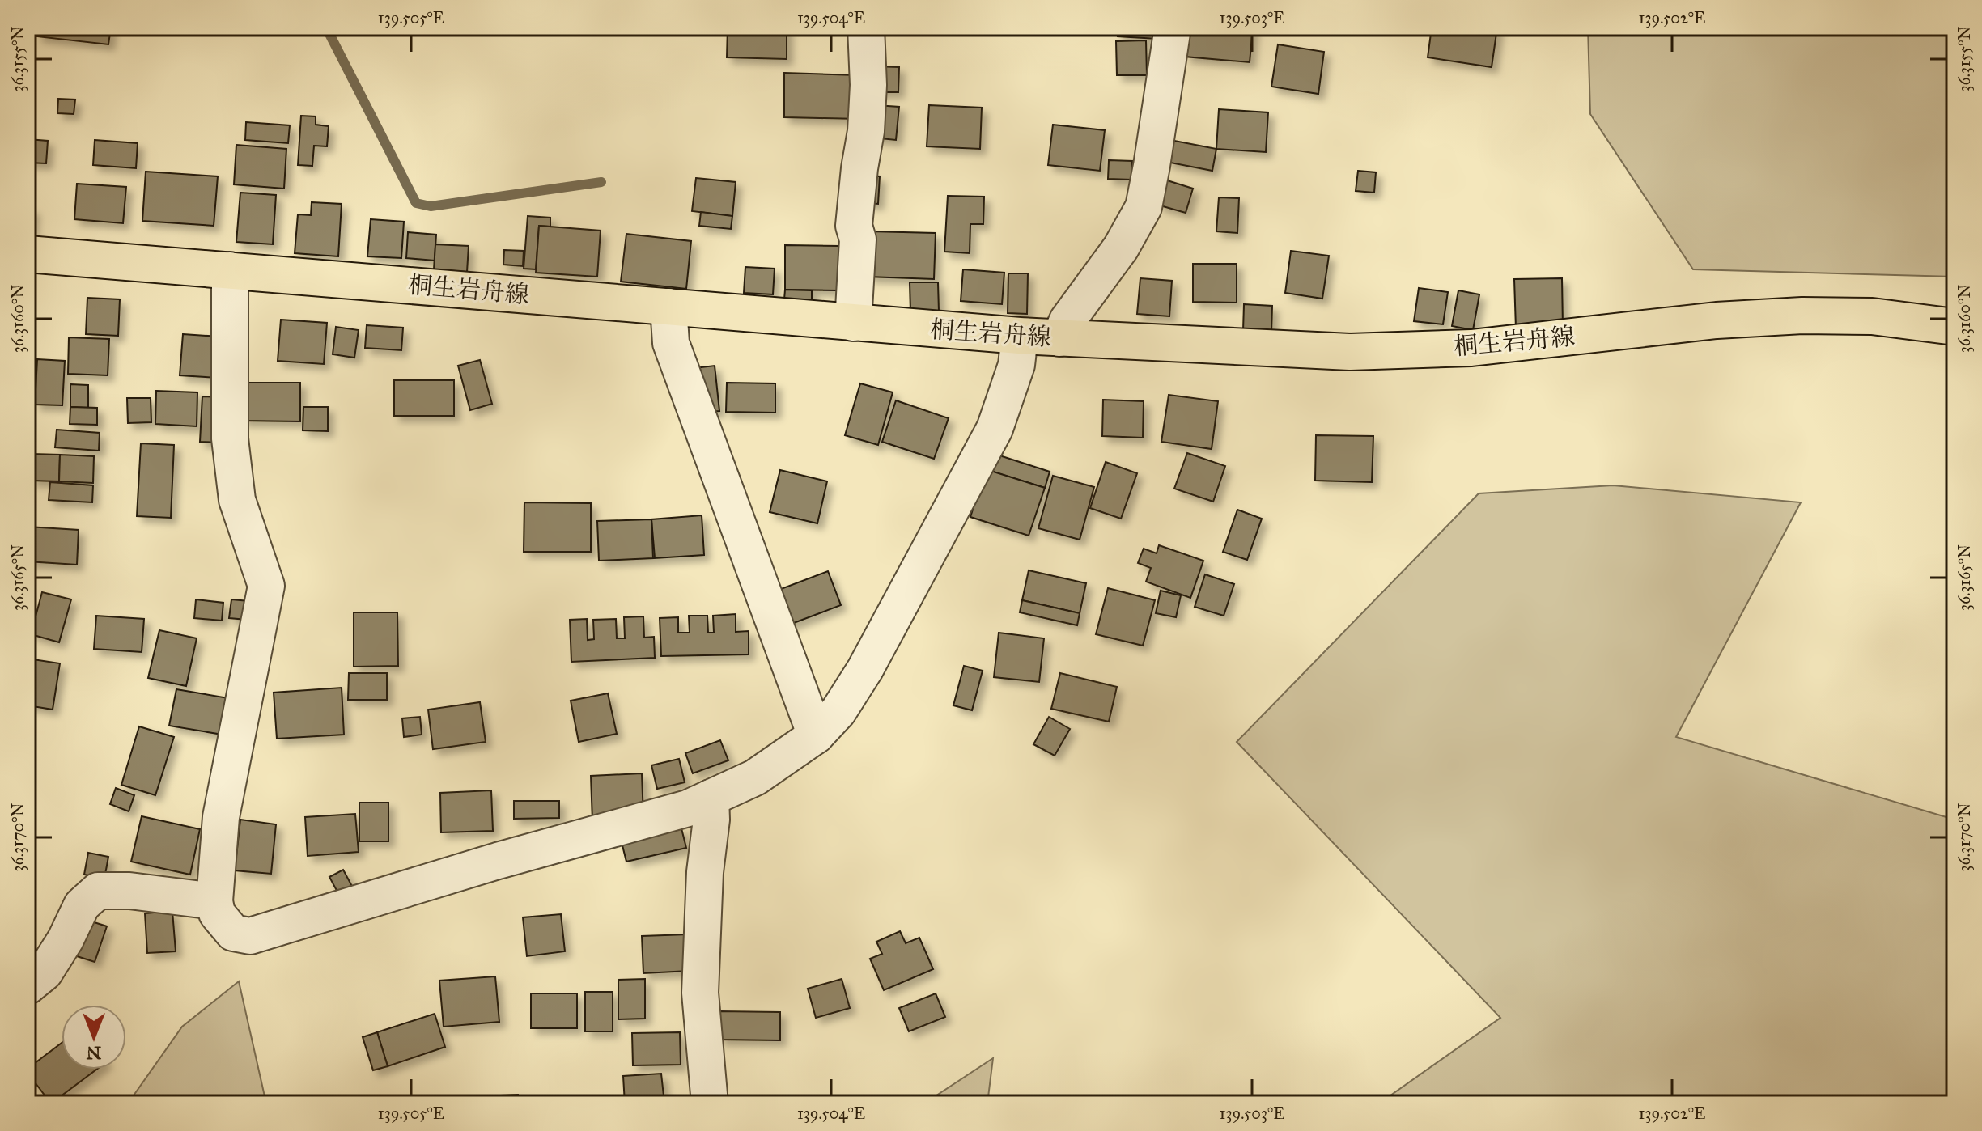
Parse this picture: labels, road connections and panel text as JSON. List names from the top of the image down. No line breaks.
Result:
{"streets":{"main road":["桐生岩舟線"]},"north":"bottom","coordinates":["139.505°E","139.504°E","139.503°E","139.502°E","36.3155°N","36.3160°N","36.3165°N","36.3170°N"]}
